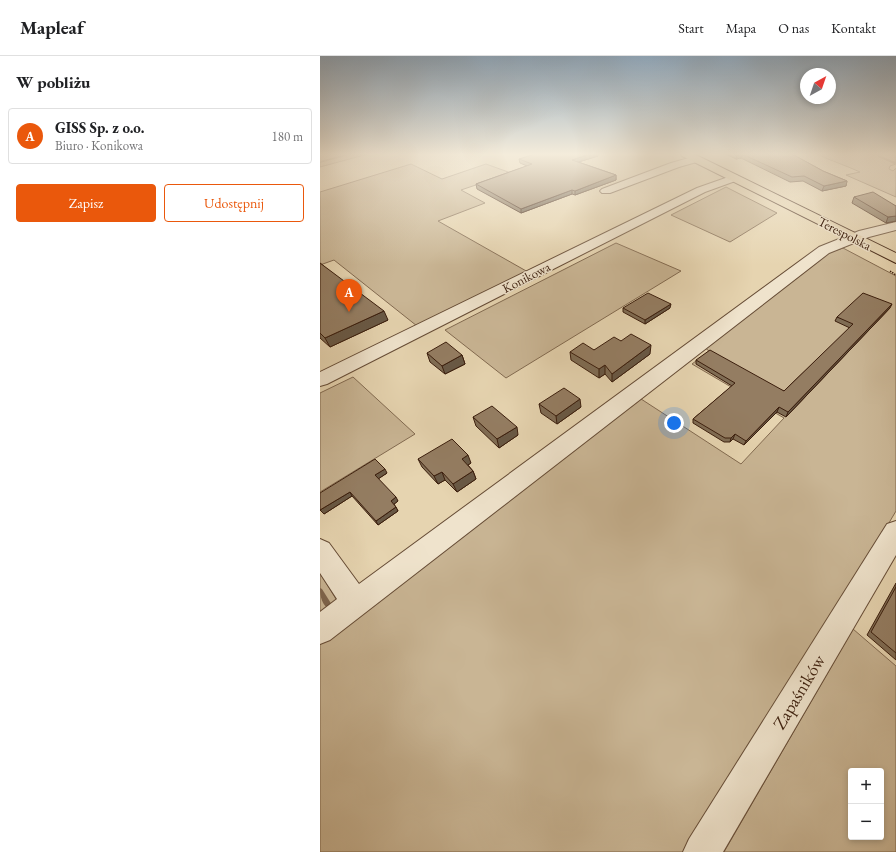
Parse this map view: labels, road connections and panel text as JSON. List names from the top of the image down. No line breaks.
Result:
{"streets":{"main road":["Terespolska"],"street":["Konikowa","Zapaśników"]},"north":"top right","page":{"header":"Mapleaf","nav":["Start","Mapa","O nas","Kontakt"],"heading":"W pobliżu","list":[{"mark":"A","name":"GISS Sp. z o.o.","note":"Biuro · Konikowa","value":"180 m"}],"buttons":["Zapisz","Udostępnij"],"pins":"A","map_buttons":["+","−"]}}
